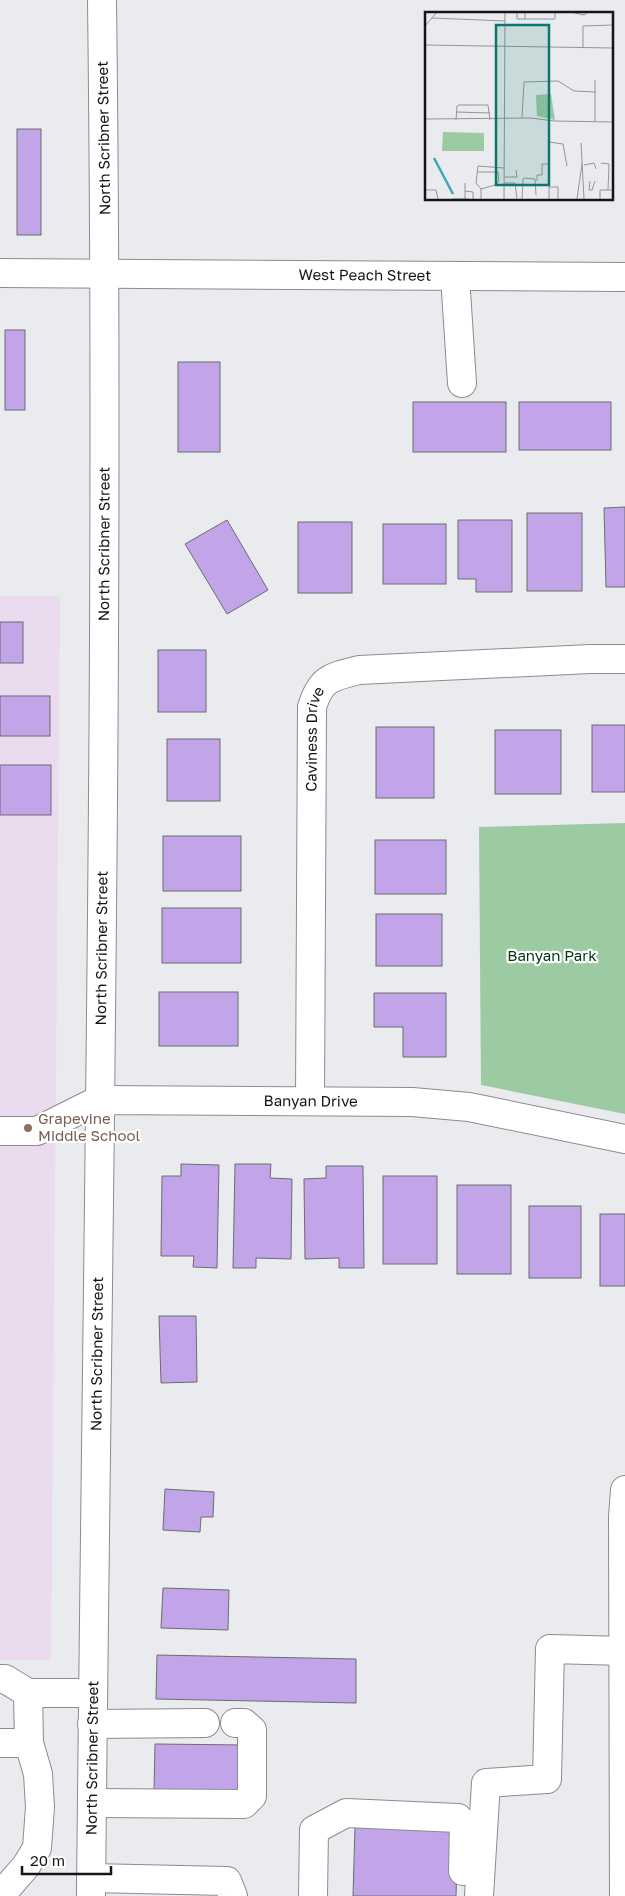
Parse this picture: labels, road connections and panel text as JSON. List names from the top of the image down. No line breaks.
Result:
{"streets":{"street":["North Scribner Street","West Peach Street","Caviness Drive","Banyan Drive"]},"crossings":[["North Scribner Street","West Peach Street"],["North Scribner Street","Banyan Drive"],["Caviness Drive","Banyan Drive"]],"parks":["Banyan Park"],"places":["Grapevine Middle School"],"scale_bar":"20 m"}
